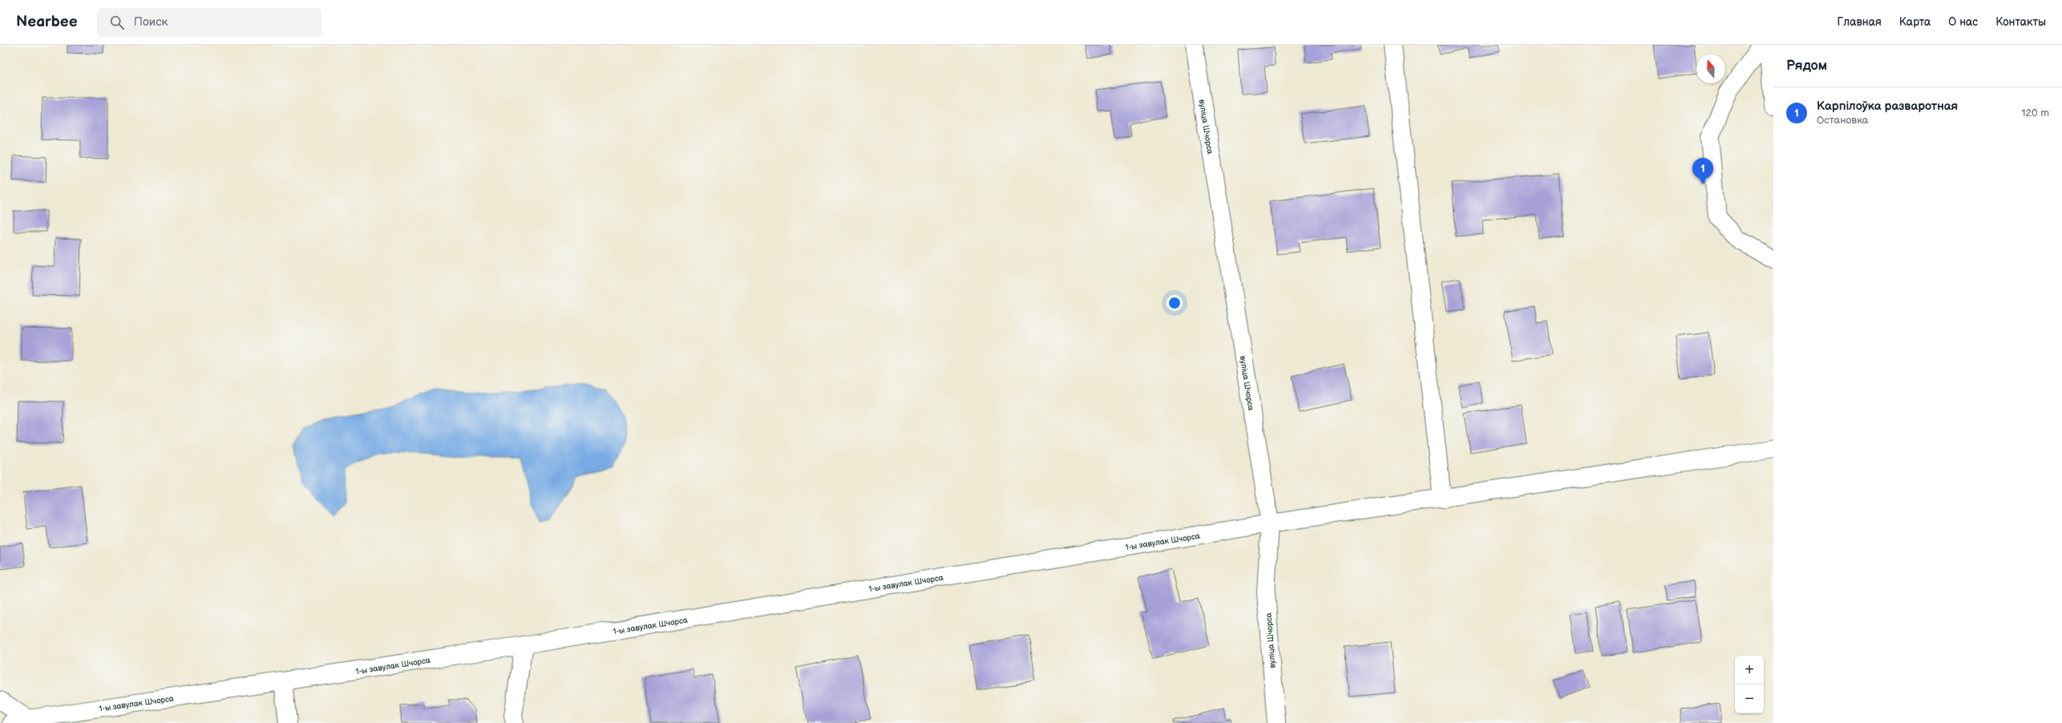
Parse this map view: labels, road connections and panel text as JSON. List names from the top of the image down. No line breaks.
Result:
{"streets":{"street":["вуліца Шчорса","1-ы завулак Шчорса"]},"crossings":[["вуліца Шчорса","1-ы завулак Шчорса"]],"north":"top","page":{"header":"Nearbee","search":"Поиск","nav":["Главная","Карта","О нас","Контакты"],"heading":"Рядом","list":[{"mark":"1","name":"Карпілоўка разваротная","note":"Остановка","value":"120 m"}],"pins":"1","map_buttons":["+","−"]}}
